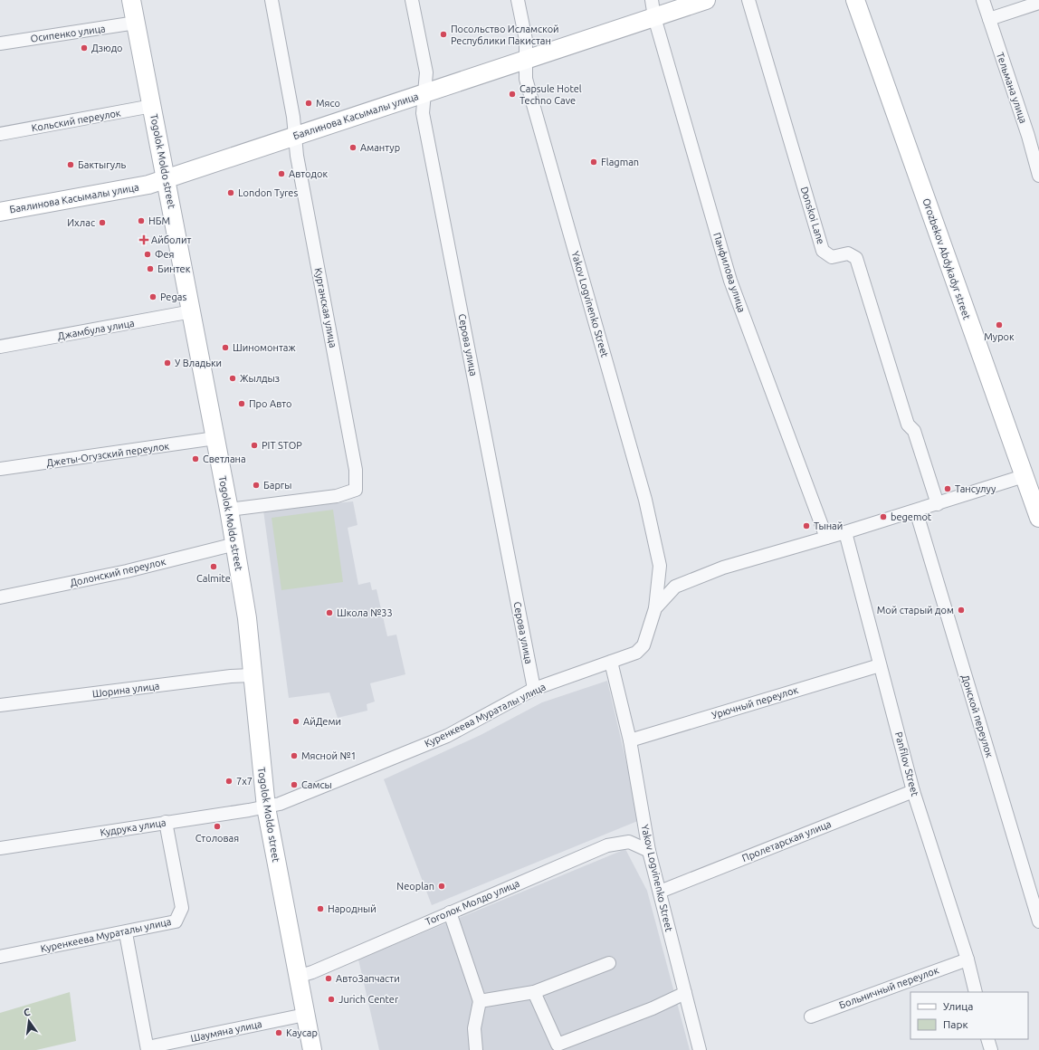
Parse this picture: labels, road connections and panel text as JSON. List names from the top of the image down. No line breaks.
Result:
{"streets":{"main road":["Баялинова Касымалы улица","Togolok Moldo street","Orozbekov Abdykadyr street"],"street":["Осипенко улица","Тельмана улица","Кольский переулок","Donskoi Lane","Панфилова улица","Yakov Logvinenko Street","Курганская улица","Джамбула улица","Серова улица","Джеты-Огузский переулок","Долонский переулок","Шорина улица","Урючный переулок","Куренкеева Мураталы улица","Донской переулок","Panfilov Street","Кудрука улица","Пролетарская улица","Тоголок Молдо улица","Больничный переулок","Шаумяна улица"]},"crossings":[["Осипенко улица","Togolok Moldo street"],["Баялинова Касымалы улица","Togolok Moldo street"],["Баялинова Касымалы улица","Панфилова улица"],["Баялинова Касымалы улица","Yakov Logvinenko Street"],["Баялинова Касымалы улица","Курганская улица"],["Баялинова Касымалы улица","Серова улица"],["Кольский переулок","Togolok Moldo street"],["Togolok Moldo street","Курганская улица"],["Togolok Moldo street","Джамбула улица"],["Togolok Moldo street","Джеты-Огузский переулок"],["Togolok Moldo street","Долонский переулок"],["Togolok Moldo street","Шорина улица"],["Togolok Moldo street","Куренкеева Мураталы улица"],["Togolok Moldo street","Кудрука улица"],["Togolok Moldo street","Тоголок Молдо улица"],["Togolok Moldo street","Шаумяна улица"],["Donskoi Lane","Куренкеева Мураталы улица"],["Orozbekov Abdykadyr street","Куренкеева Мураталы улица"],["Панфилова улица","Куренкеева Мураталы улица"],["Yakov Logvinenko Street","Урючный переулок"],["Yakov Logvinenko Street","Куренкеева Мураталы улица"],["Yakov Logvinenko Street","Пролетарская улица"],["Yakov Logvinenko Street","Тоголок Молдо улица"],["Серова улица","Куренкеева Мураталы улица"],["Урючный переулок","Panfilov Street"],["Куренкеева Мураталы улица","Донской переулок"],["Куренкеева Мураталы улица","Panfilov Street"],["Куренкеева Мураталы улица","Кудрука улица"],["Куренкеева Мураталы улица","Шаумяна улица"],["Panfilov Street","Пролетарская улица"],["Panfilov Street","Больничный переулок"]],"places":{"other":["Посольство Исламской Республики Пакистан","Дзюдо","Capsule Hotel Techno Cave","Мясо","Амантур","Flagman","Бактыгуль","Автодок","London Tyres","НБМ","Ихлас","Фея","Бинтек","Pegas","Мурок","Шиномонтаж","У Владьки","Жылдыз","Про Авто","PIT STOP","Светлана","Баргы","Тансулуу","begemot","Тынай","Calmite","Мой старый дом","Школа №33","АйДеми","Мясной №1","7x7","Самсы","Столовая","Neoplan","Народный","АвтоЗапчасти","Jurich Center","Каусар"],"health":["Айболит"]},"legend":["Улица","Парк"],"north":"top"}
